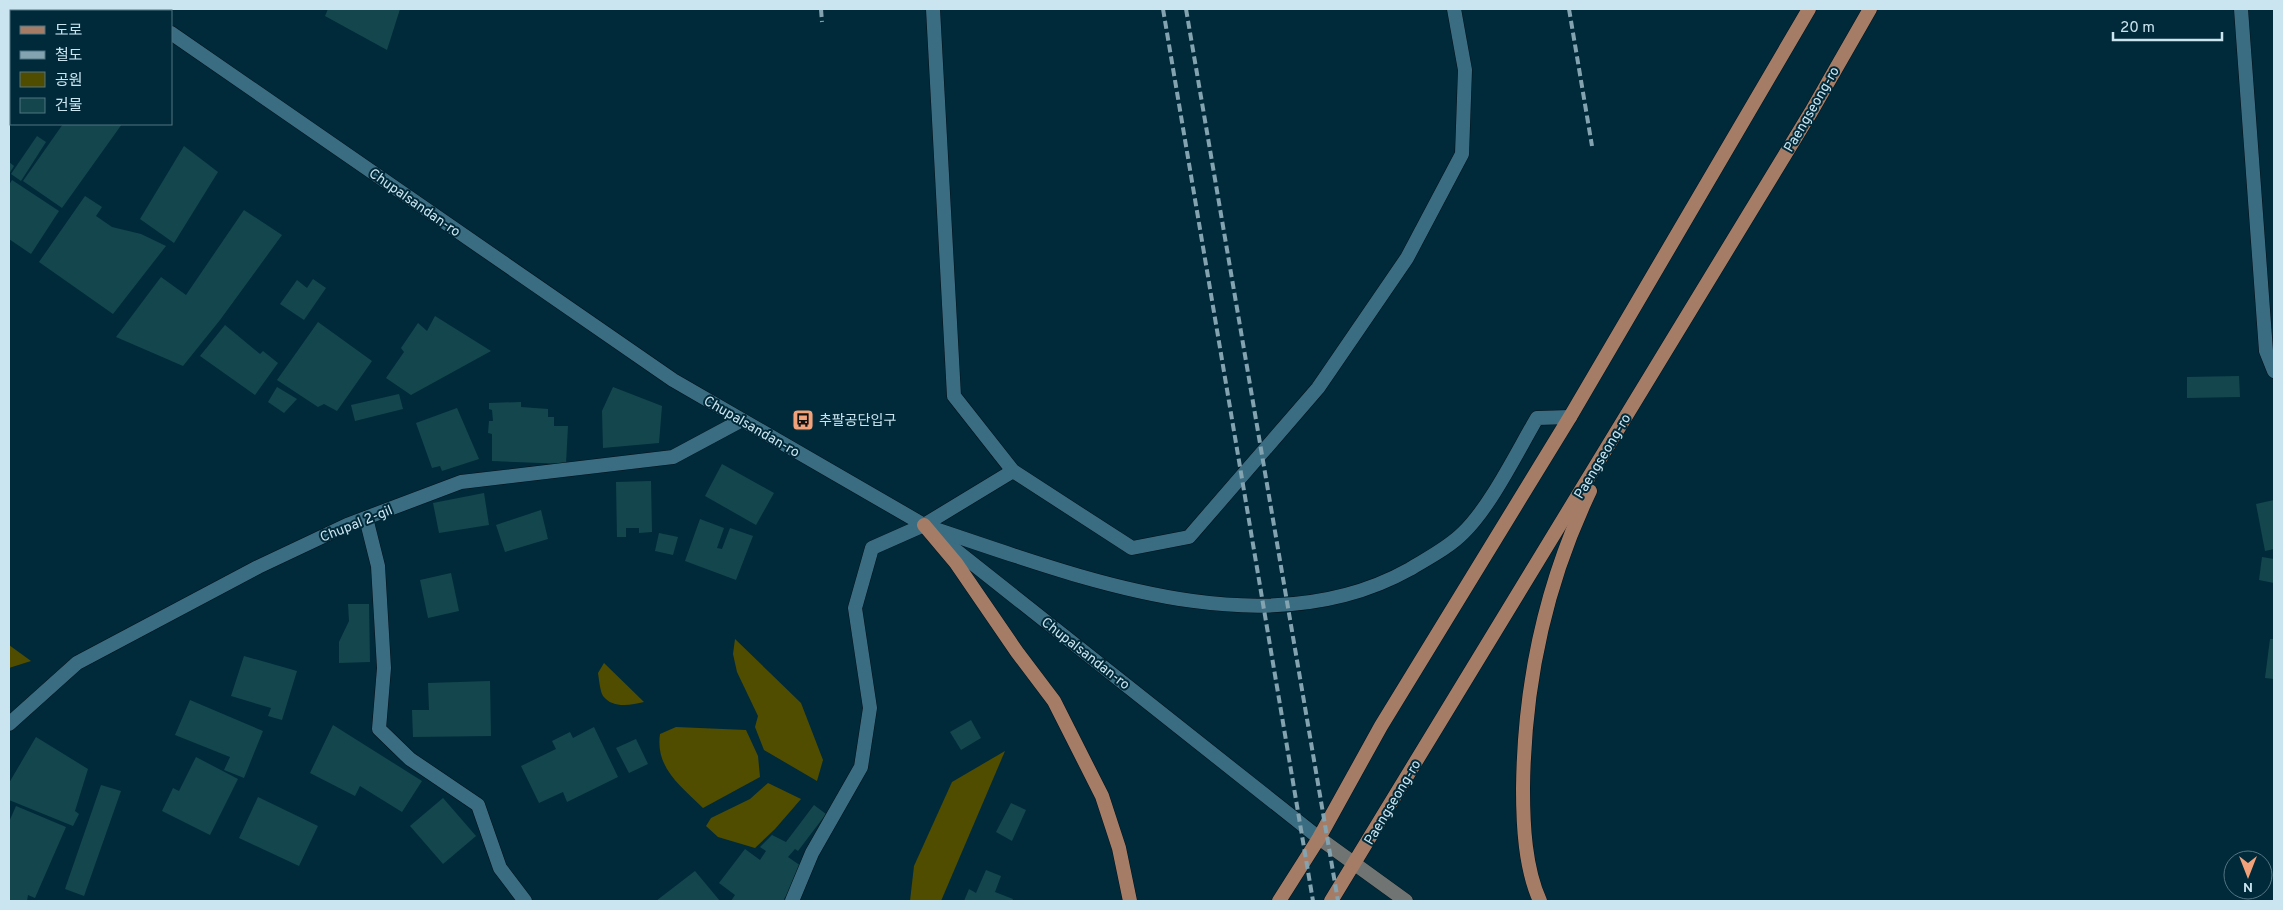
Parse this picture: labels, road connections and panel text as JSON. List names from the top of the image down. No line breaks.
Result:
{"streets":{"main road":["Paengseong-ro"],"street":["Chupalsandan-ro","Chupal 2-gil"]},"crossings":[["Chupalsandan-ro","Chupal 2-gil"]],"places":{"bus stop":["추팔공단입구"]},"legend":["도로","철도","공원","건물"],"scale_bar":"20 m","north":"bottom"}
